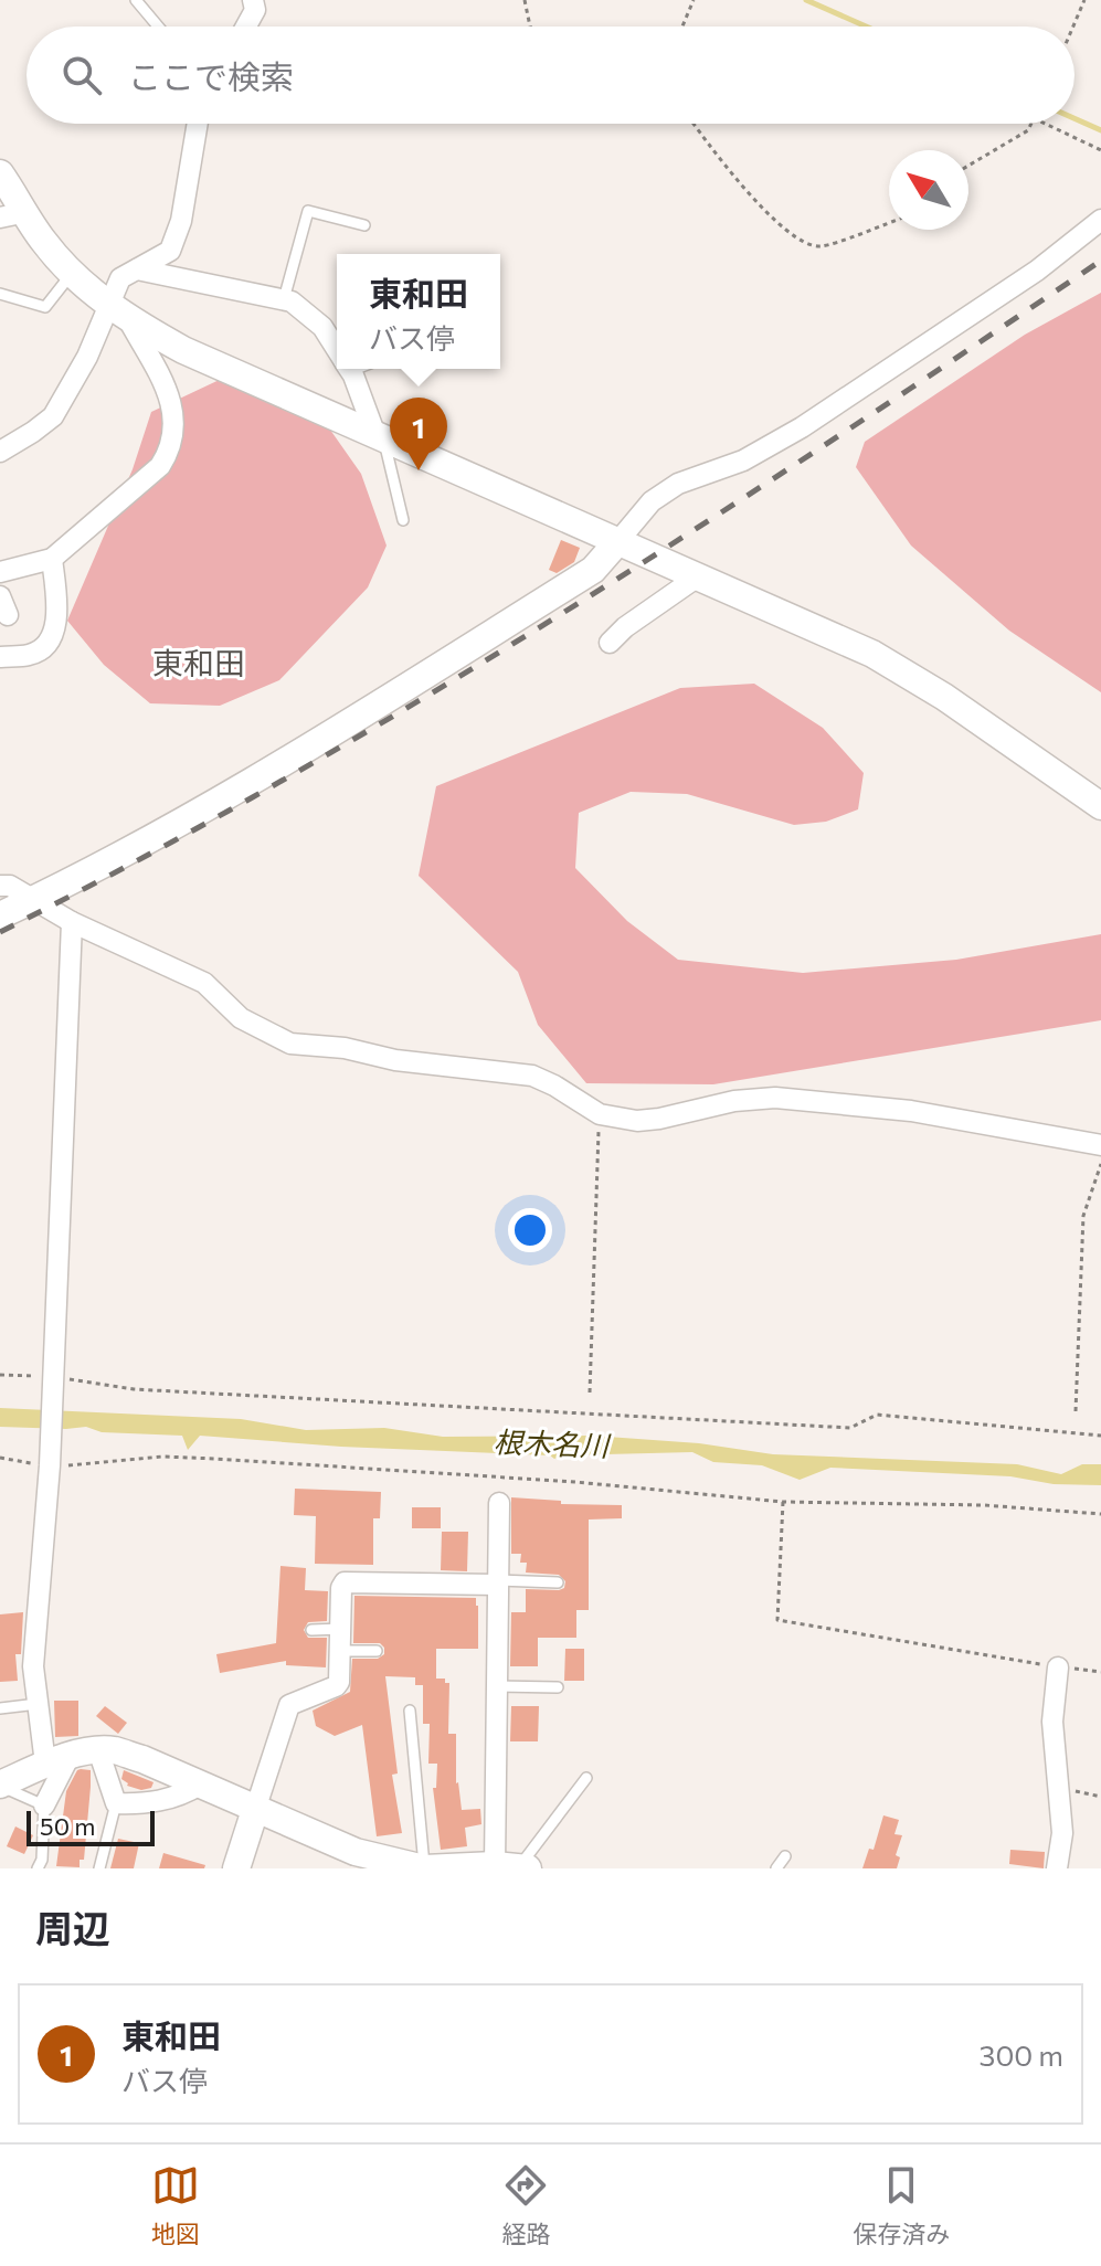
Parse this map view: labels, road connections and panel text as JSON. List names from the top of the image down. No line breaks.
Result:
{"districts":["東和田"],"water":["根木名川"],"scale_bar":"50 m","north":"top left","page":{"search":"ここで検索","popup":["東和田","バス停"],"pins":"1","scale":"50 m","heading":"周辺","list":[{"mark":"1","name":"東和田","note":"バス停","value":"300 m"}],"nav":["地図","経路","保存済み"]}}
